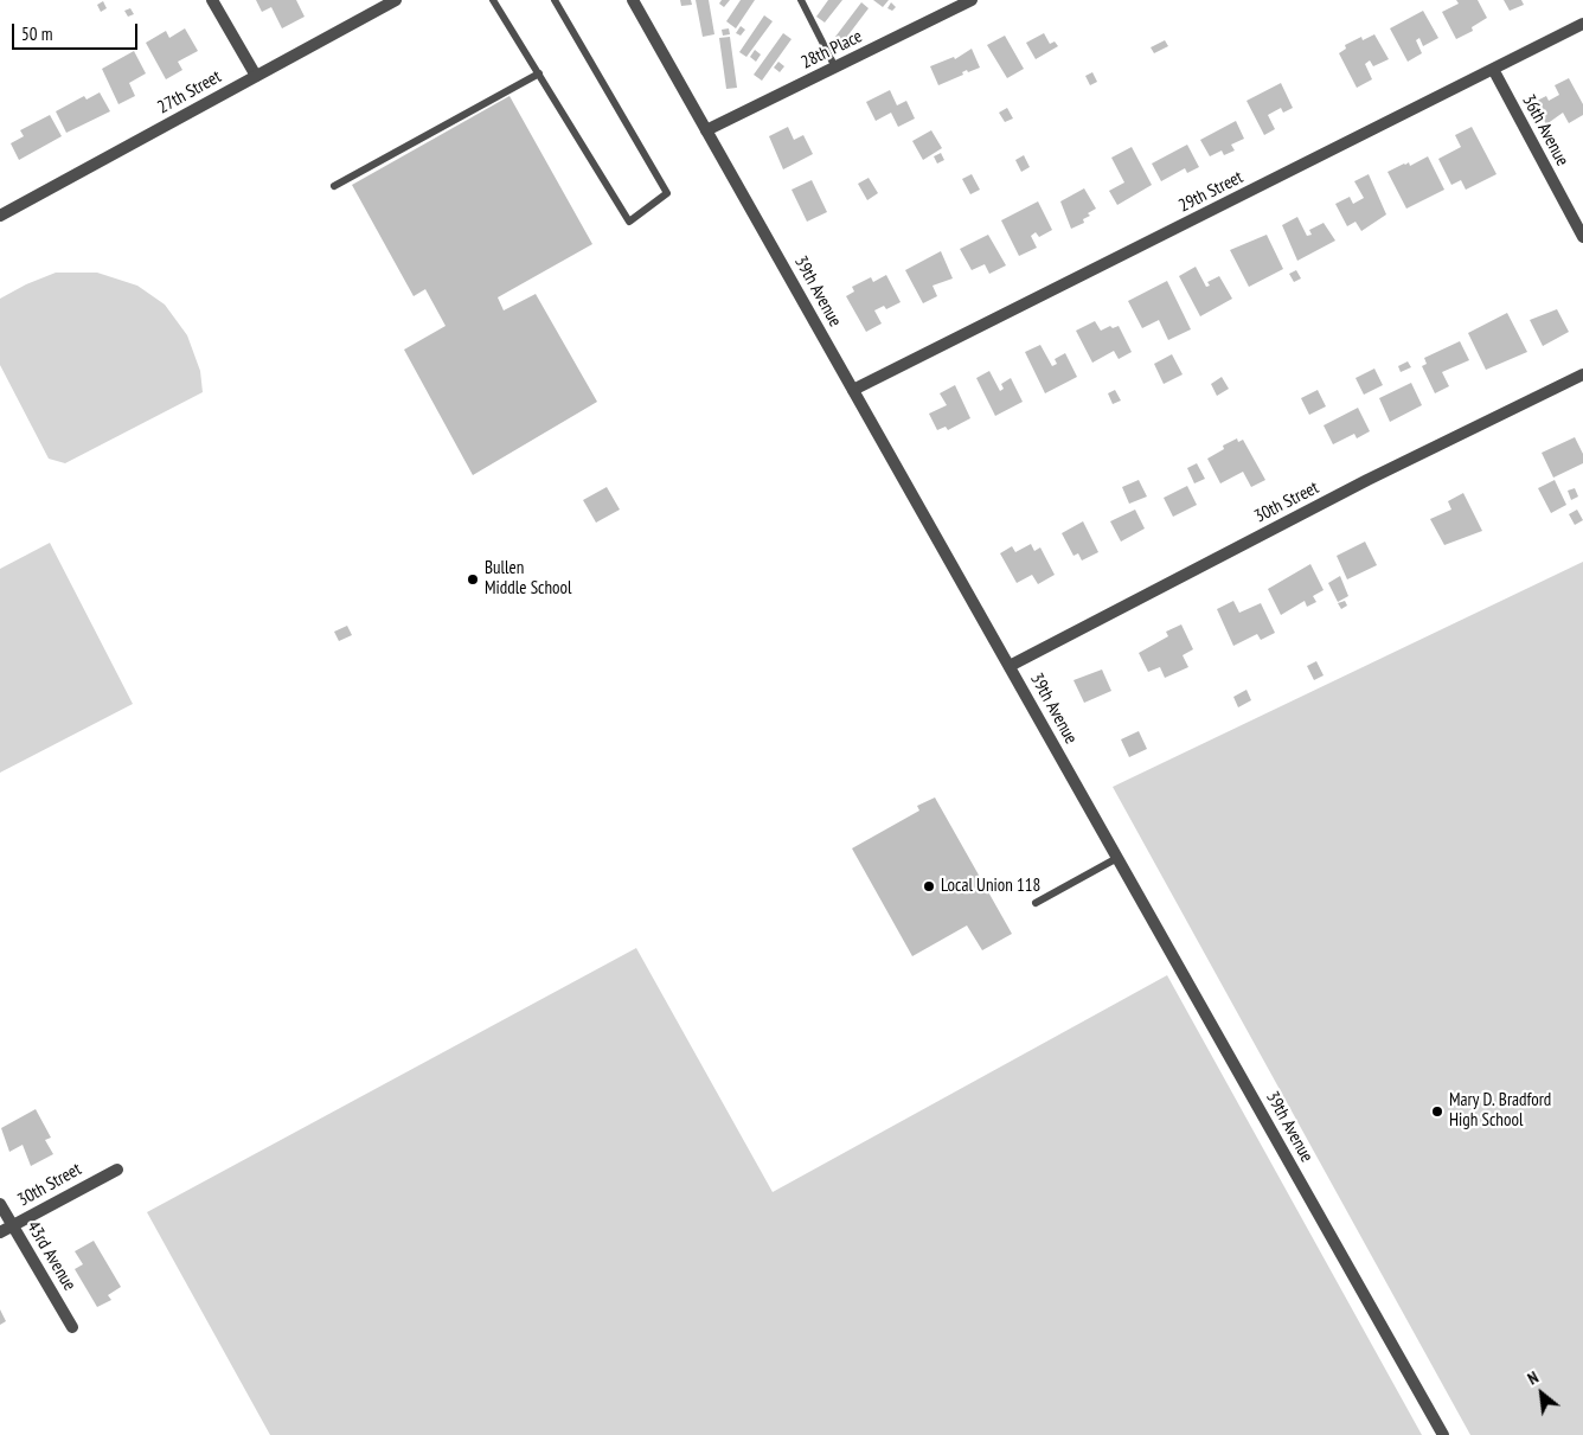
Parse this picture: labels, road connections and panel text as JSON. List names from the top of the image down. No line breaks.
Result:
{"streets":{"street":["28th Place","27th Street","36th Avenue","29th Street","39th Avenue","30th Street","43rd Avenue"]},"crossings":[["28th Place","39th Avenue"],["36th Avenue","29th Street"],["29th Street","39th Avenue"],["39th Avenue","30th Street"],["30th Street","43rd Avenue"]],"places":["Bullen Middle School","Local Union 118","Mary D. Bradford High School"],"scale_bar":"50 m","north":"top left"}
